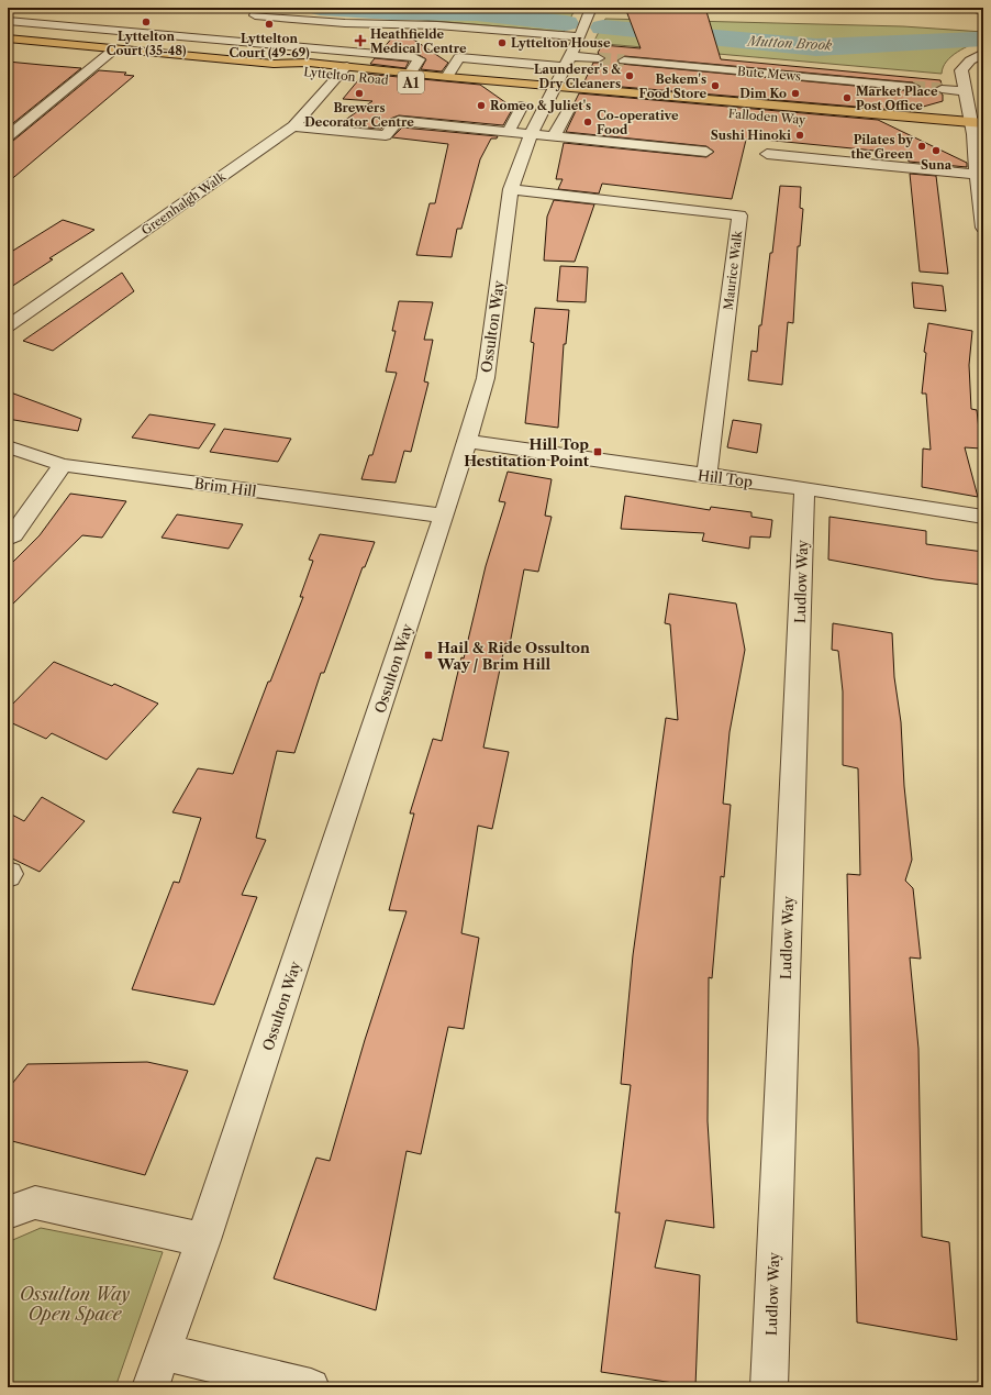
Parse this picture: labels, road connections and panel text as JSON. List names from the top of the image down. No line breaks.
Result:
{"streets":{"highway":["Lyttelton Road","A1","Falloden Way"],"street":["Bute Mews","Greenhalgh Walk","Maurice Walk","Ossulton Way","Hill Top","Brim Hill","Ludlow Way"]},"crossings":[["Lyttelton Road","Falloden Way"],["Lyttelton Road","Greenhalgh Walk"],["Lyttelton Road","Ossulton Way"],["Falloden Way","Ossulton Way"],["Maurice Walk","Ossulton Way"],["Maurice Walk","Hill Top"],["Ossulton Way","Hill Top"],["Ossulton Way","Brim Hill"],["Hill Top","Ludlow Way"]],"water":["Mutton Brook"],"parks":["Ossulton Way Open Space"],"places":{"other":["Lyttelton Court (35-48)","Lyttelton Court (49-69)","Lyttelton House","Launderer's & Dry Cleaners","Bekem's Food Store","Brewers Decorator Centre","Dim Ko","Market Place Post Office","Romeo & Juliet's","Co-operative Food","Sushi Hinoki","Pilates by the Green","Suna"],"health":["Heathfielde Medical Centre"],"transit":["Hill Top Hestitation Point","Hail & Ride Ossulton Way / Brim Hill"]}}
